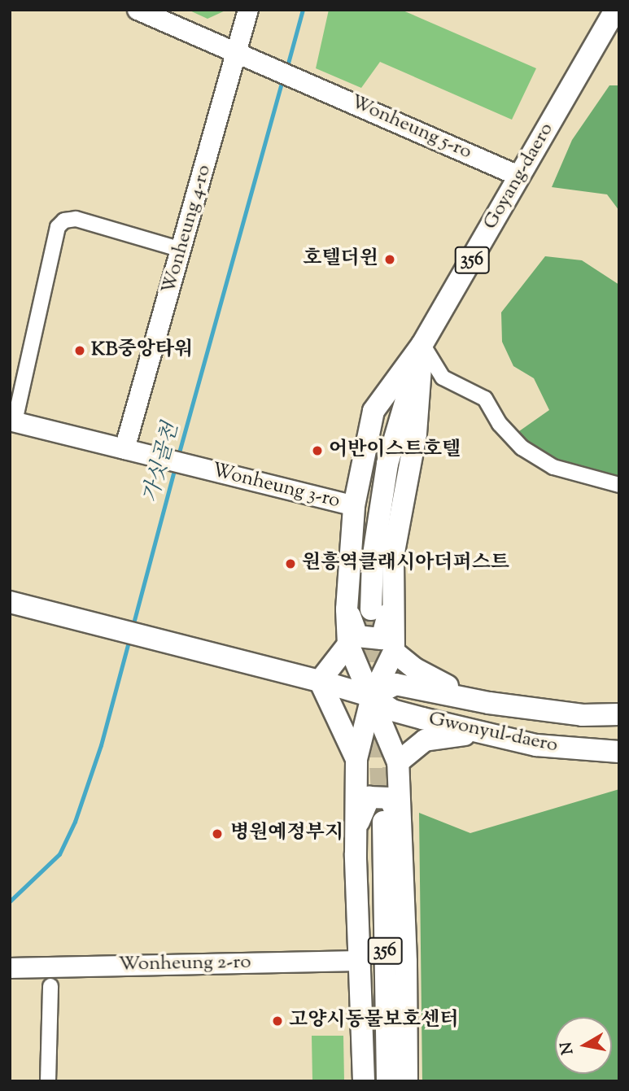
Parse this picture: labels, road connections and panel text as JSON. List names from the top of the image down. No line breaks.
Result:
{"streets":{"main road":["Goyang-daero","356","Gwonyul-daero"],"street":["Wonheung 5-ro","Wonheung 4-ro","Wonheung 3-ro","Wonheung 2-ro"]},"crossings":[["Wonheung 5-ro","Goyang-daero"],["Wonheung 5-ro","Wonheung 4-ro"],["Wonheung 4-ro","Wonheung 3-ro"]],"water":["가싯골천"],"places":["호텔더윈","KB중앙타워","어반이스트호텔","원흥역클래시아더퍼스트","병원예정부지","고양시동물보호센터"],"north":"left"}
